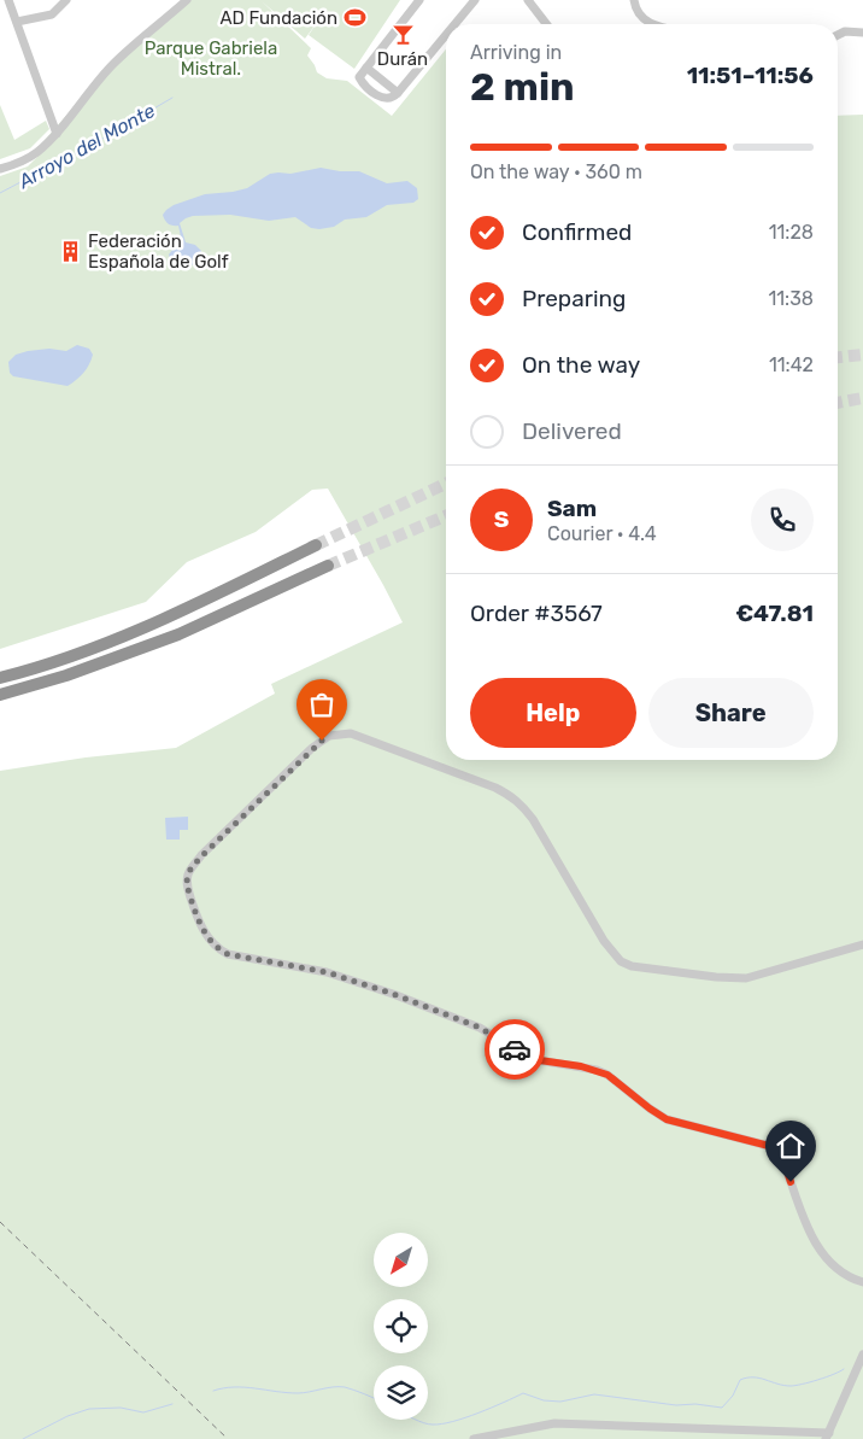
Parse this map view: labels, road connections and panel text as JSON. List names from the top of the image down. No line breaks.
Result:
{"water":["Arroyo del Monte"],"parks":["Parque Gabriela Mistral."],"places":{"sports":["AD Fundación"],"bar":["Durán"],"building":["Federación Española de Golf"]},"north":"bottom left","page":{"heading":["2 min","Arriving in","11:51–11:56"],"panel":["Sam","Courier · 4.4","Order #3567","€47.81"],"bar":"On the way · 360 m","list":[["Confirmed","11:28"],["Preparing","11:38"],["On the way","11:42"],"Delivered"],"round":"S","buttons":["Help","Share"]}}
